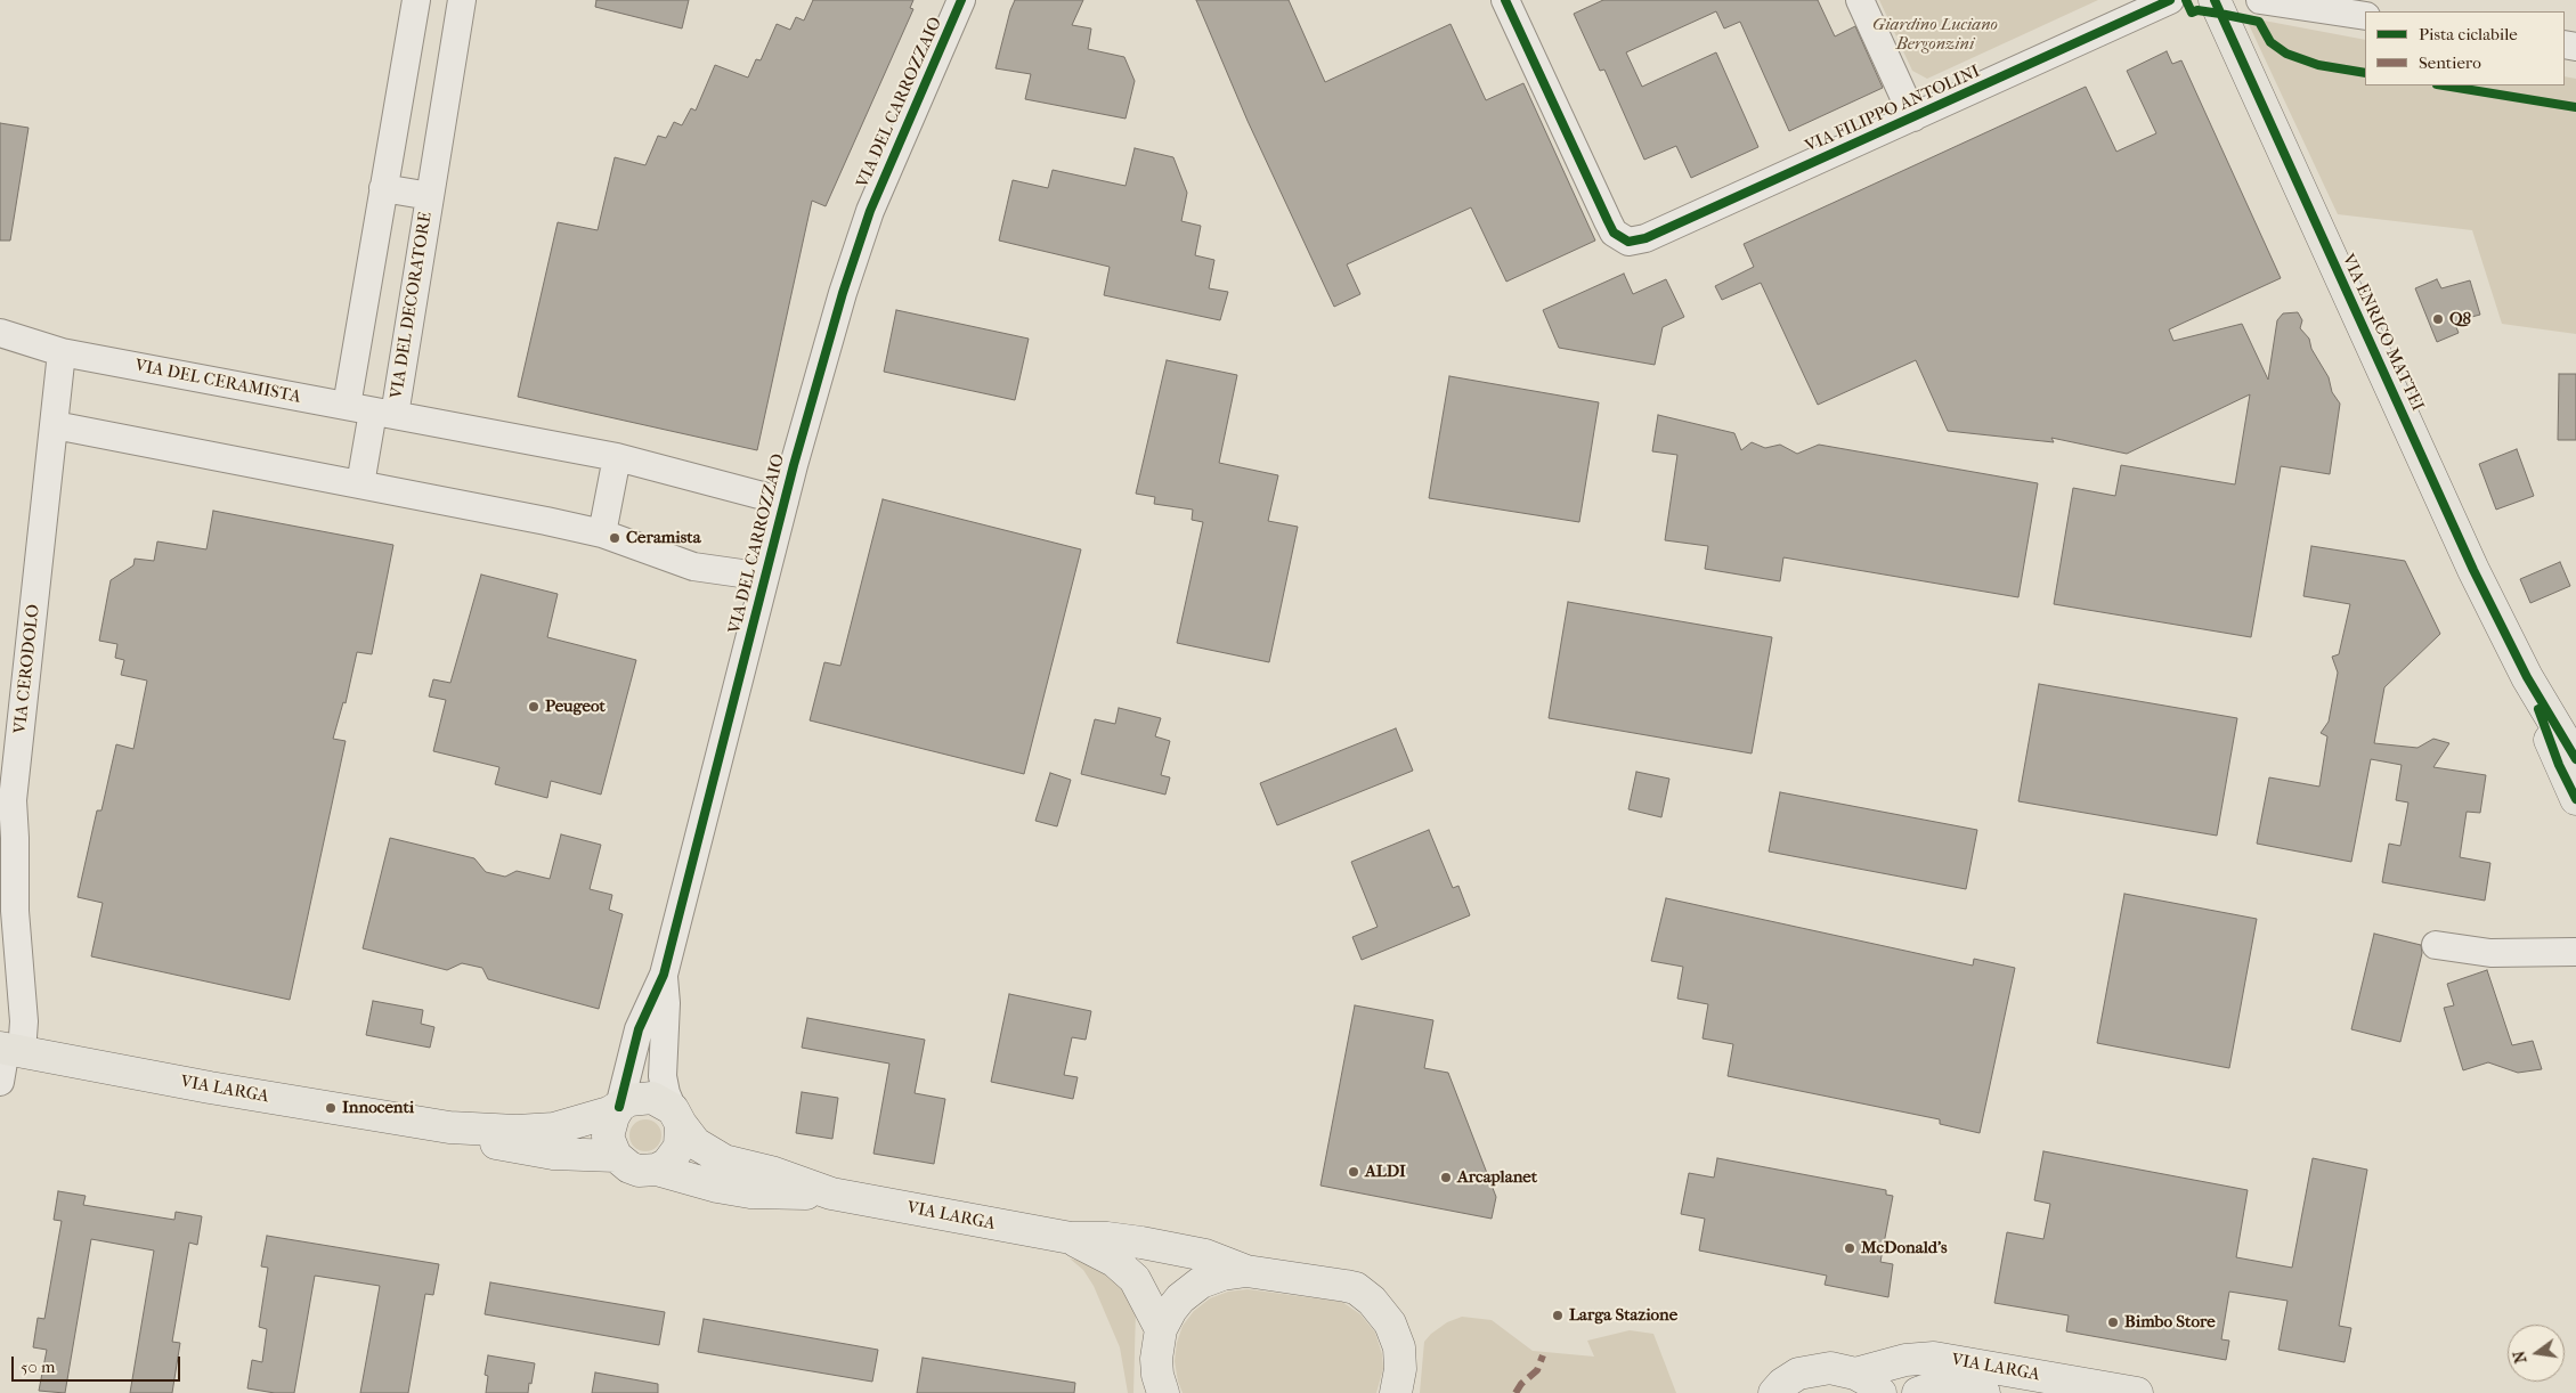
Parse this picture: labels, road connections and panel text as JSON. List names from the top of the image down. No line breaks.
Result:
{"streets":{"main road":["VIA ENRICO MATTEI","VIA LARGA"],"street":["VIA DEL CARROZZAIO","VIA FILIPPO ANTOLINI","VIA DEL DECORATORE","VIA DEL CERAMISTA","VIA CERODOLO"]},"crossings":[["VIA DEL CARROZZAIO","VIA DEL CERAMISTA"],["VIA DEL CARROZZAIO","VIA LARGA"],["VIA DEL DECORATORE","VIA DEL CERAMISTA"],["VIA DEL CERAMISTA","VIA CERODOLO"],["VIA CERODOLO","VIA LARGA"]],"parks":["Giardino Luciano Bergonzini"],"places":["Q8","Ceramista","Peugeot","Innocenti","ALDI","Arcaplanet","McDonald's","Larga Stazione","Bimbo Store"],"legend":["Pista ciclabile","Sentiero"],"scale_bar":"50 m","north":"left"}
